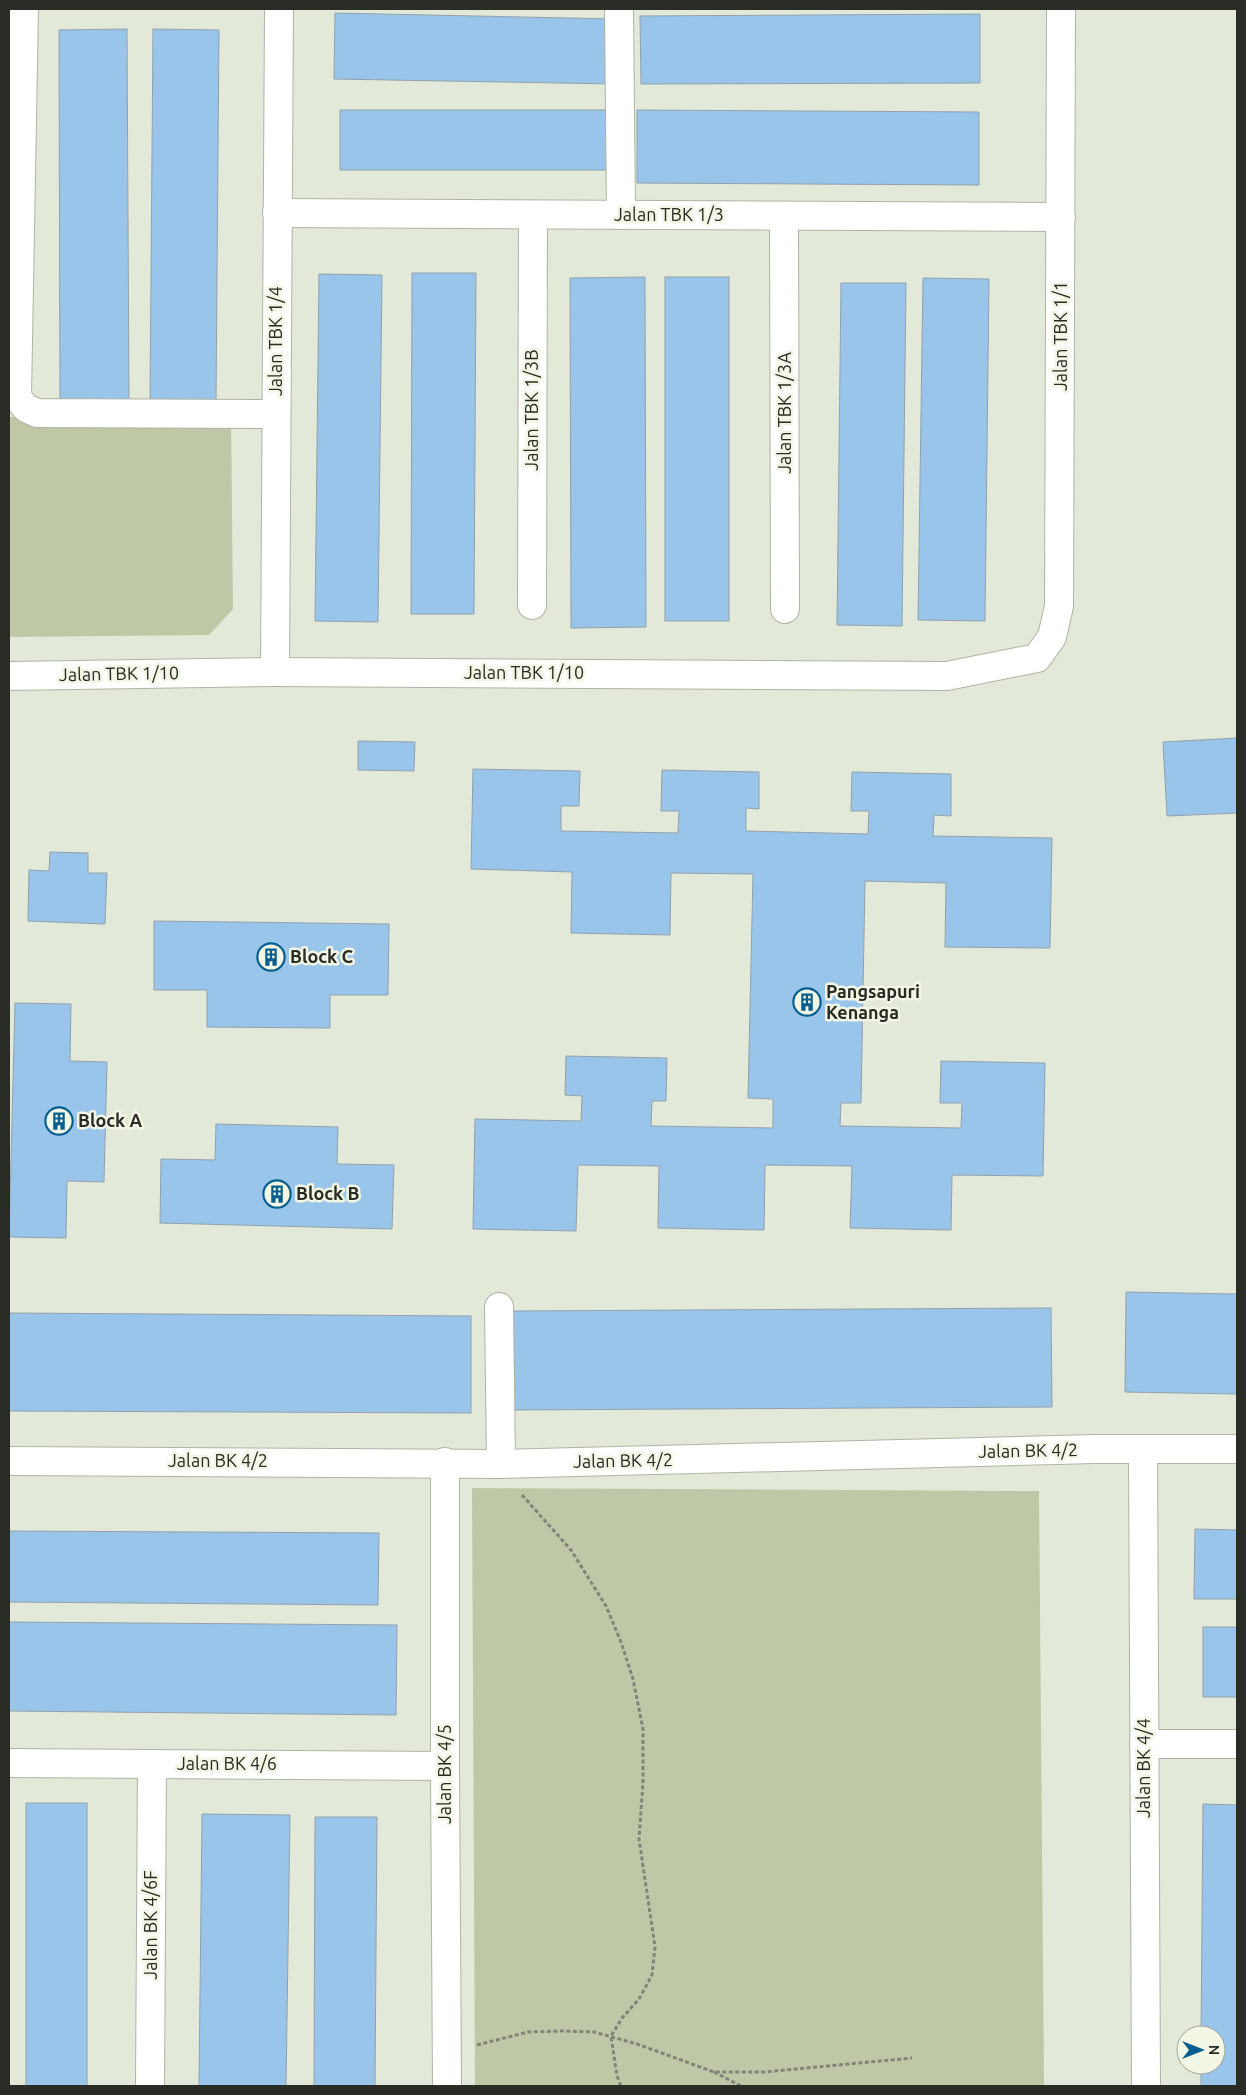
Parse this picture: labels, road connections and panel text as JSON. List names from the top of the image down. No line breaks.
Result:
{"streets":{"street":["Jalan TBK 1/3","Jalan TBK 1/1","Jalan TBK 1/4","Jalan TBK 1/3B","Jalan TBK 1/3A","Jalan TBK 1/10","Jalan BK 4/2","Jalan BK 4/6","Jalan BK 4/4","Jalan BK 4/5","Jalan BK 4/6F"]},"crossings":[["Jalan TBK 1/3","Jalan TBK 1/1"],["Jalan TBK 1/3","Jalan TBK 1/4"],["Jalan TBK 1/3","Jalan TBK 1/3B"],["Jalan TBK 1/3","Jalan TBK 1/3A"],["Jalan TBK 1/1","Jalan TBK 1/10"],["Jalan TBK 1/4","Jalan TBK 1/10"],["Jalan BK 4/2","Jalan BK 4/4"],["Jalan BK 4/2","Jalan BK 4/5"],["Jalan BK 4/6","Jalan BK 4/5"],["Jalan BK 4/6","Jalan BK 4/6F"]],"places":{"building":["Block C","Pangsapuri Kenanga","Block A","Block B"]},"north":"right"}
